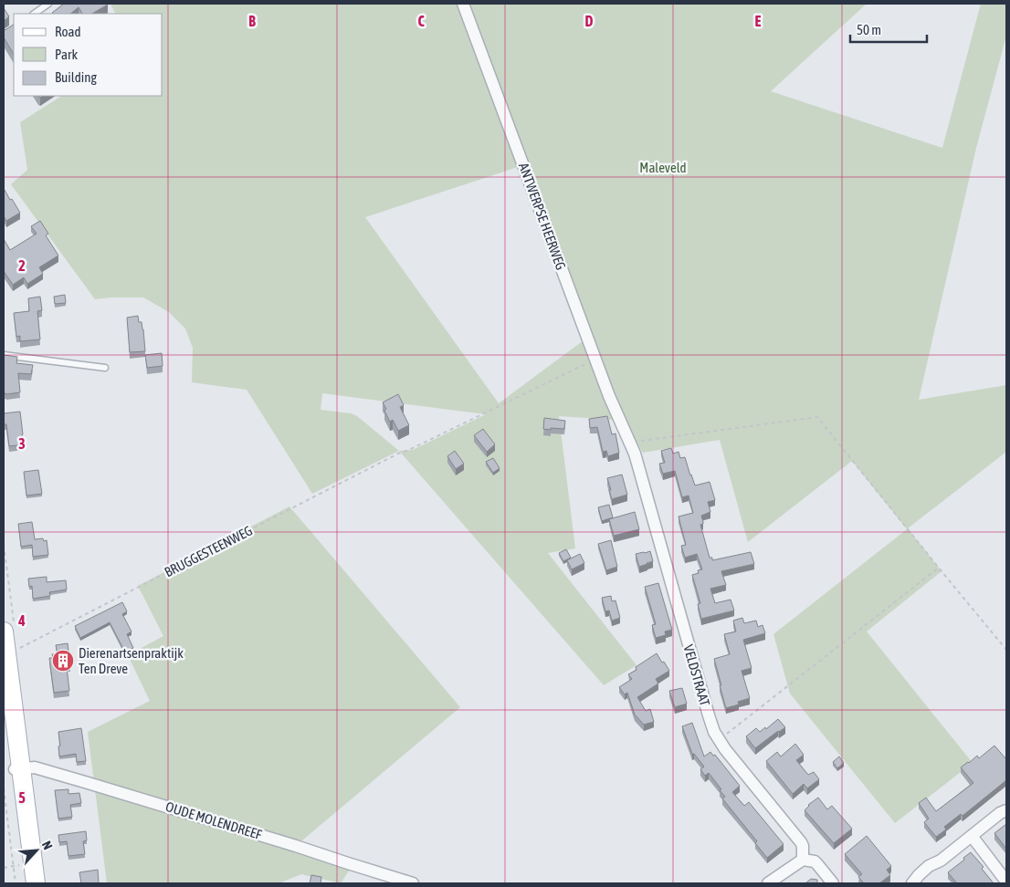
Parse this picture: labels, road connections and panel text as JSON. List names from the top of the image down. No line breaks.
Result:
{"streets":{"street":["ANTWERPSE HEERWEG","VELDSTRAAT","OUDE MOLENDREEF"],"path":["BRUGGESTEENWEG"]},"crossings":[["ANTWERPSE HEERWEG","BRUGGESTEENWEG"],["ANTWERPSE HEERWEG","VELDSTRAAT"]],"parks":["Maleveld"],"places":{"building":["Dierenartsenpraktijk Ten Dreve"]},"legend":["Road","Park","Building"],"scale_bar":"50 m","north":"top right","grid":{"columns":["B","C","D","E"],"rows":["2","3","4","5"]}}
